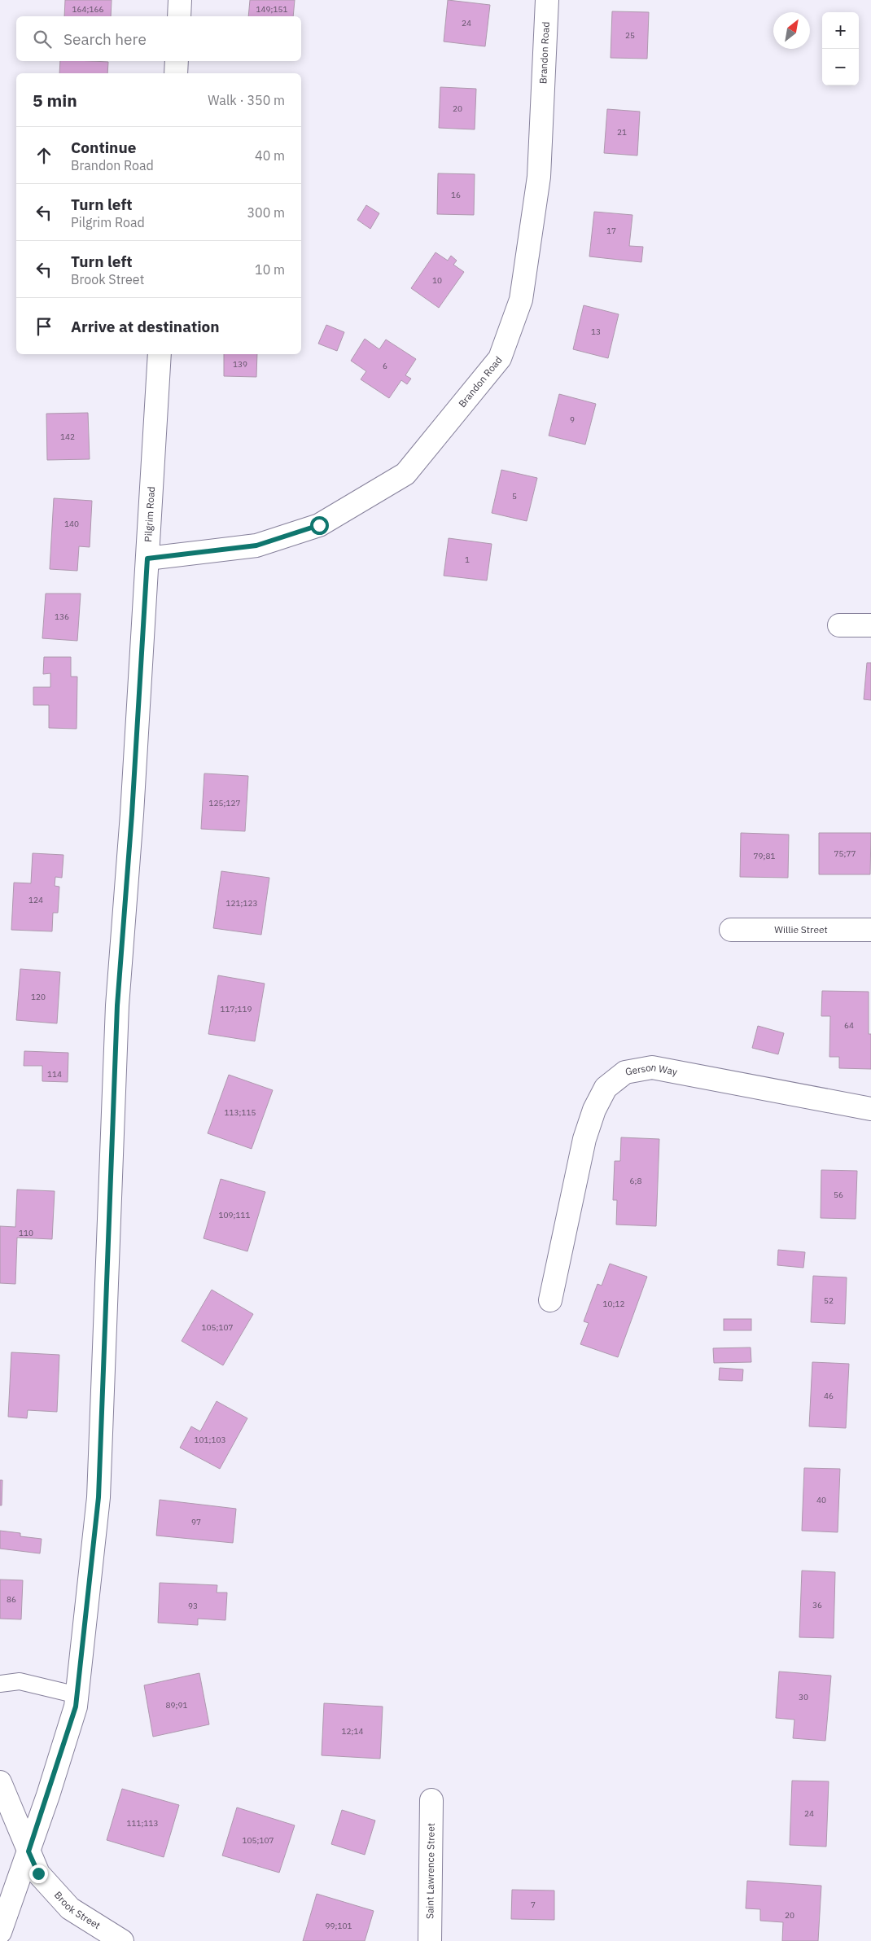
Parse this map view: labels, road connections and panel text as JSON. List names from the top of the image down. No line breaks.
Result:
{"streets":{"street":["Brandon Road","Pilgrim Road","Willie Street","Gerson Way","Saint Lawrence Street","Brook Street"]},"crossings":[["Brandon Road","Pilgrim Road"],["Pilgrim Road","Brook Street"]],"house_numbers":["164;166","149;151","24","25","20","21","16","17","10","13","139","6","9","142","5","140","1","136","125;127","75;77","79;81","124","121;123","120","117;119","64","114","113;115","6;8","56","109;111","110","52","10;12","105;107","46","101;103","40","97","86","36","93","30","89;91","12;14","24","111;113","105;107","7","20","99;101"],"north":"top right","page":{"map_buttons":["+","−"],"search":"Search here","heading":["5 min","Walk · 350 m"],"list":[["Continue","Brandon Road","40 m"],["Turn left","Pilgrim Road","300 m"],["Turn left","Brook Street","10 m"],"Arrive at destination"]}}
